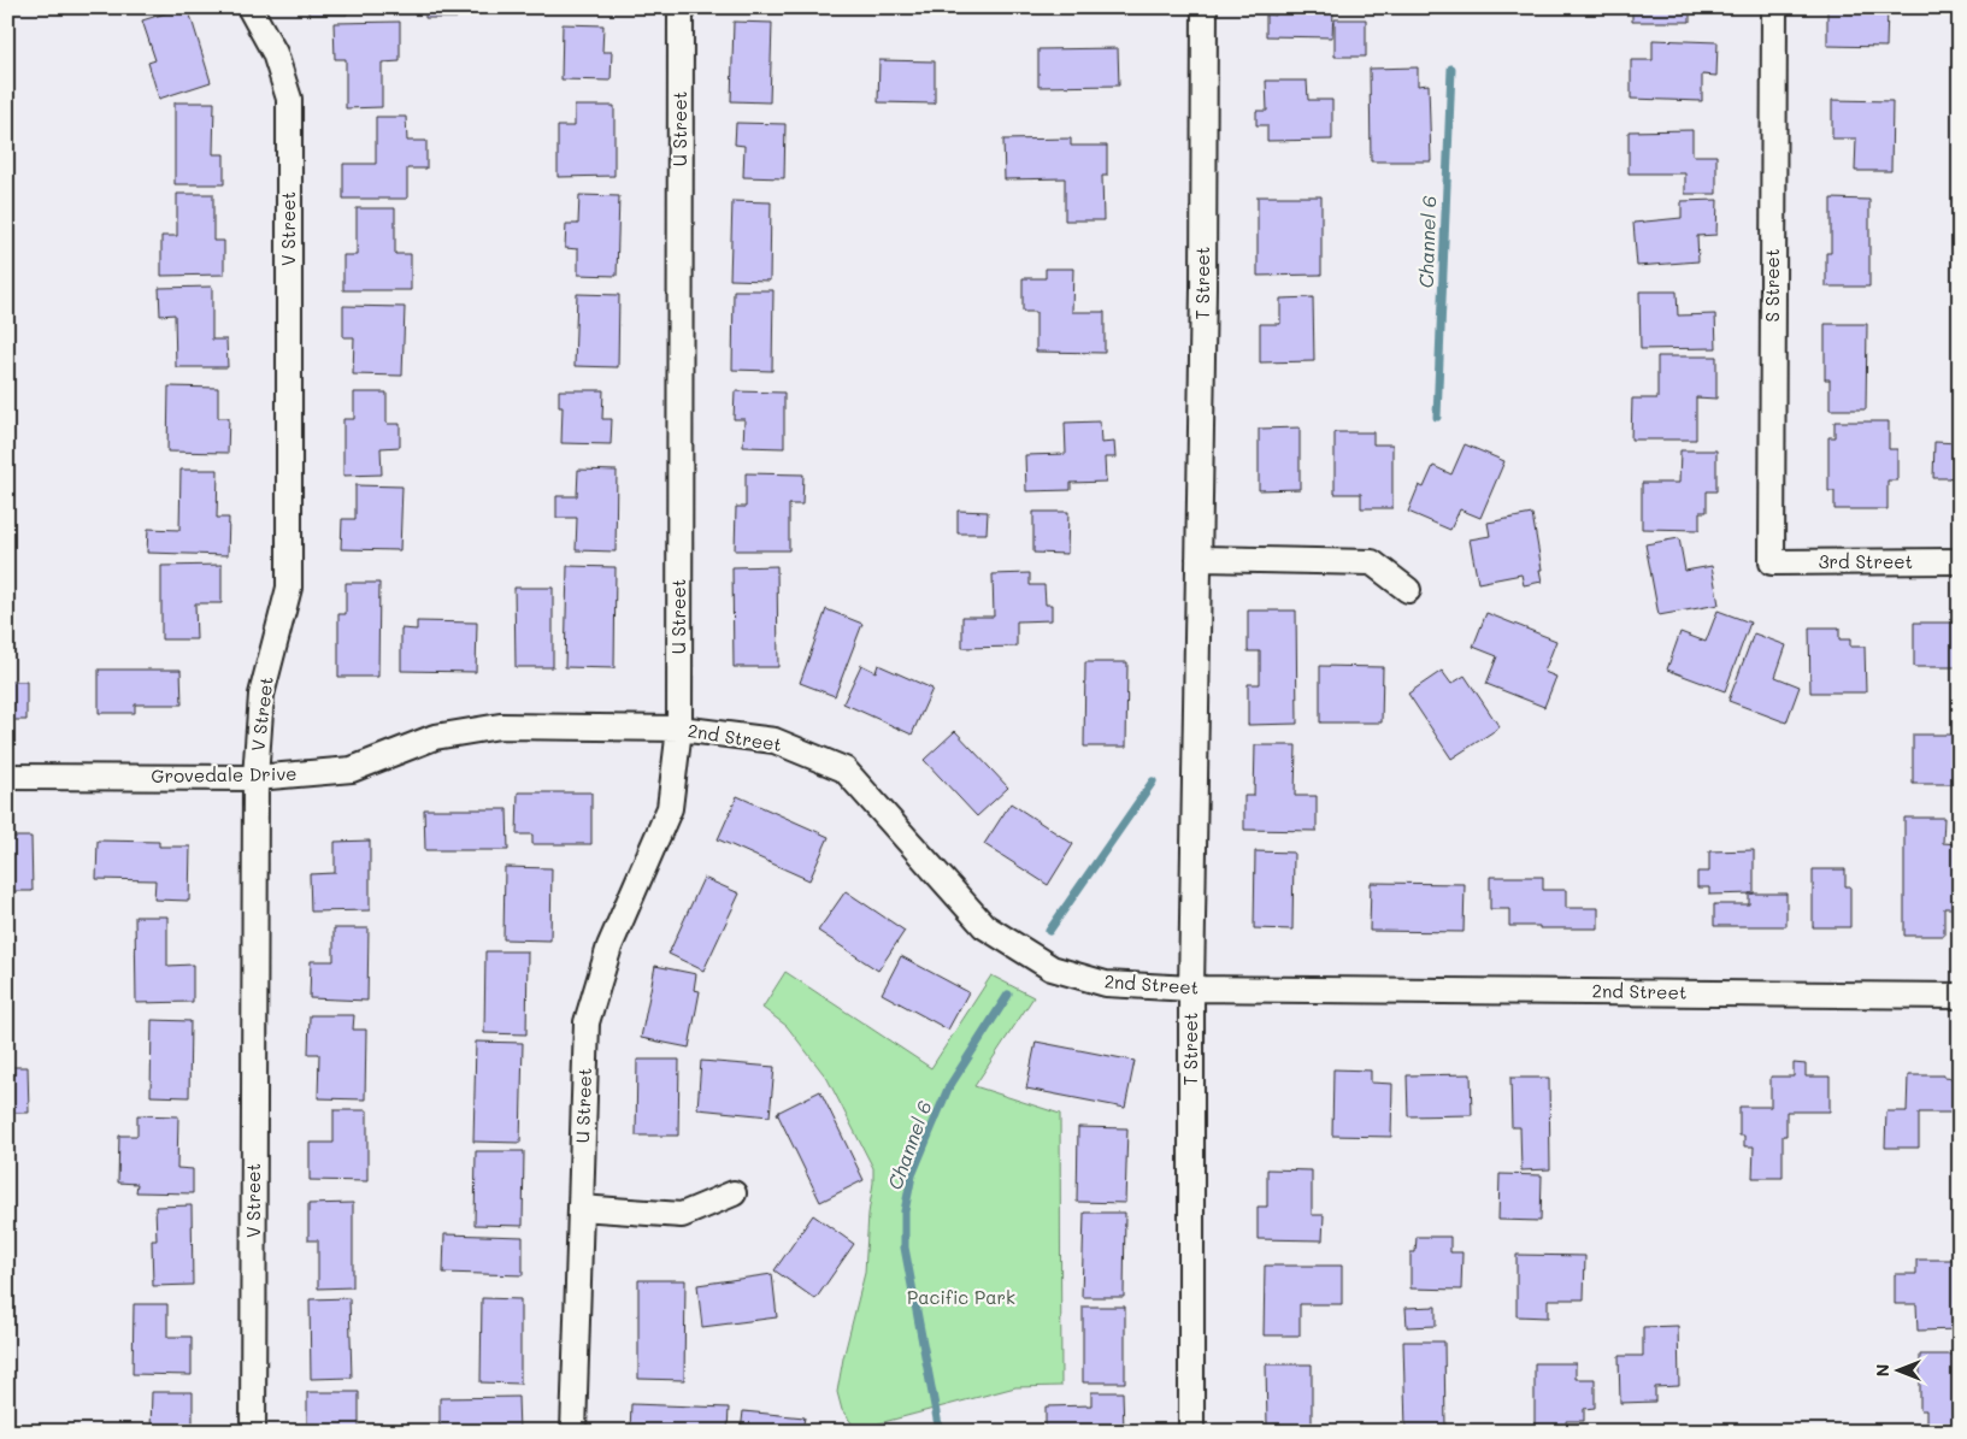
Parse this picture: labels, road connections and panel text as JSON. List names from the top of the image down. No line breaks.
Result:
{"streets":{"street":["U Street","V Street","T Street","S Street","3rd Street","2nd Street","Grovedale Drive"]},"crossings":[["U Street","2nd Street"],["V Street","Grovedale Drive"],["T Street","2nd Street"],["S Street","3rd Street"],["2nd Street","Grovedale Drive"]],"water":["Channel 6"],"parks":["Pacific Park"],"north":"left"}
